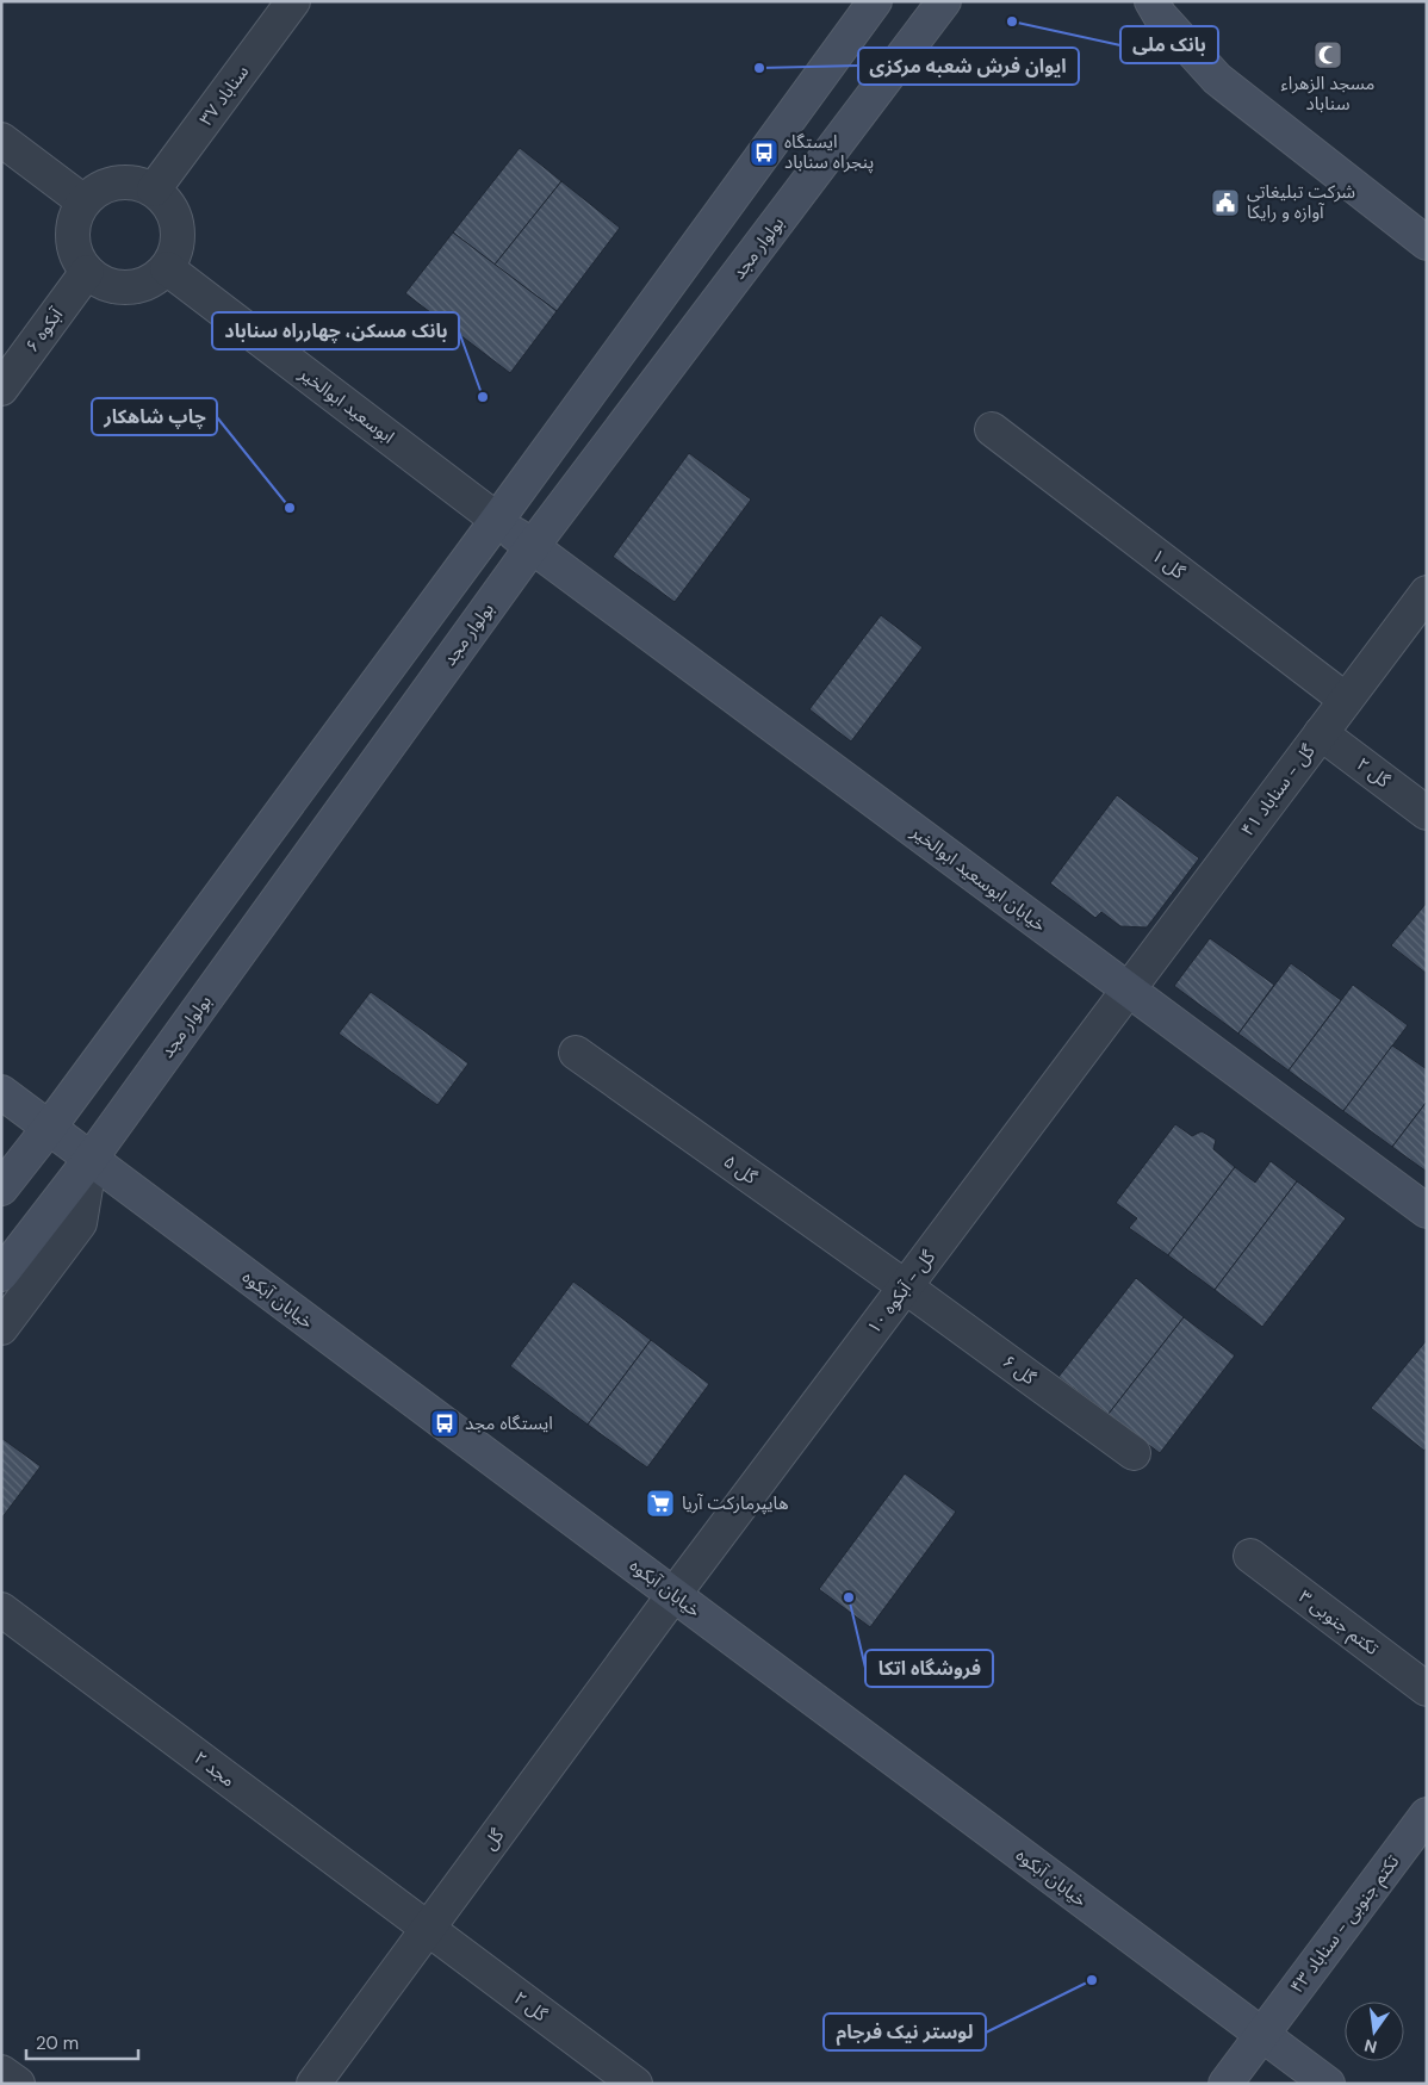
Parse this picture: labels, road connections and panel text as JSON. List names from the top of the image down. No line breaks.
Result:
{"streets":{"main road":["بولوار مجد","خیابان ابوسعید ابوالخیر","خیابان آبکوه","تکتم جنوبی - سناباد ۴۳"],"street":["سناباد ۳۷","آبکوه ۶","ابوسعید ابوالخیر","گل ۱","گل ۲","گل - سناباد ۴۱","گل ۵","گل - آبکوه ۱۰","گل ۶","تکتم جنوبی ۳","مجد ۲","گل"]},"crossings":[["سناباد ۳۷","آبکوه ۶"],["سناباد ۳۷","ابوسعید ابوالخیر"],["بولوار مجد","خیابان ابوسعید ابوالخیر"],["بولوار مجد","خیابان آبکوه"],["آبکوه ۶","ابوسعید ابوالخیر"],["ابوسعید ابوالخیر","خیابان ابوسعید ابوالخیر"],["گل ۱","گل - سناباد ۴۱"],["گل ۲","گل - سناباد ۴۱"],["گل ۲","مجد ۲"],["گل ۲","گل"],["گل - سناباد ۴۱","خیابان ابوسعید ابوالخیر"],["گل - سناباد ۴۱","گل - آبکوه ۱۰"],["خیابان ابوسعید ابوالخیر","گل - آبکوه ۱۰"],["گل ۵","گل - آبکوه ۱۰"],["گل ۵","گل ۶"],["گل - آبکوه ۱۰","خیابان آبکوه"],["گل - آبکوه ۱۰","گل ۶"],["گل - آبکوه ۱۰","گل"],["خیابان آبکوه","گل"],["خیابان آبکوه","تکتم جنوبی - سناباد ۴۳"],["مجد ۲","گل"]],"places":{"other":["بانک ملی","ایوان فرش شعبه مرکزی","بانک مسکن، چهارراه سناباد","چاپ شاهکار","فروشگاه اتکا","لوستر نیک فرجام"],"mosque":["مسجد الزهراء سناباد"],"bus stop":["ایستگاه پنجراه سناباد","ایستگاه مجد"],"public building":["شرکت تبلیغاتی آوازه و رایکا"],"supermarket":["هایپرمارکت آریا"]},"scale_bar":"20 m","north":"bottom"}
